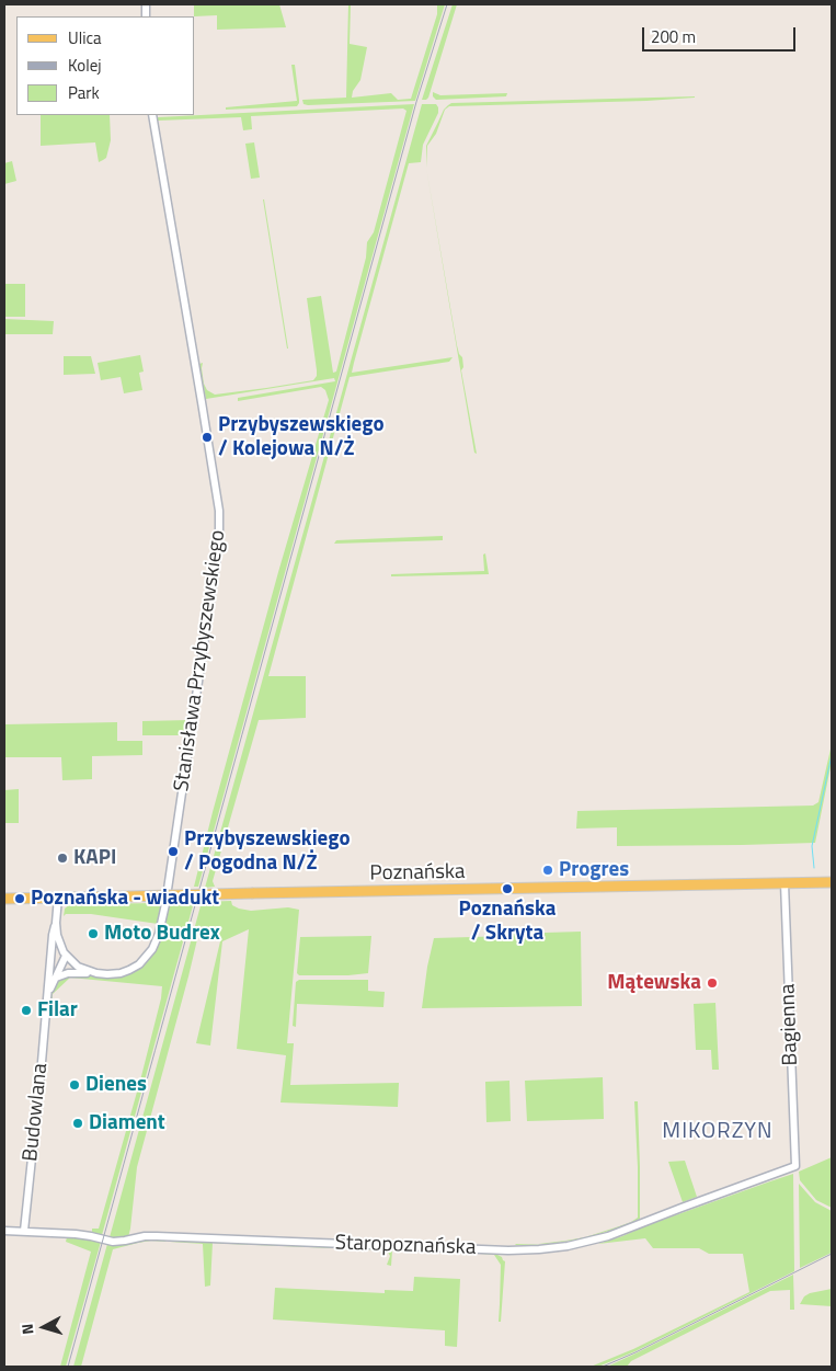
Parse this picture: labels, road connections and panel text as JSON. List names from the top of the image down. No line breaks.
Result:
{"streets":{"main road":["Poznańska"],"street":["Stanisława Przybyszewskiego","Bagienna","Budowlana","Staropoznańska"]},"crossings":[["Stanisława Przybyszewskiego","Budowlana"],["Poznańska","Bagienna"],["Bagienna","Staropoznańska"],["Budowlana","Staropoznańska"]],"districts":["MIKORZYN"],"places":["Przybyszewskiego / Kolejowa N/Ż","Przybyszewskiego / Pogodna N/Ż","KAPI","Progres","Poznańska / Skryta","Poznańska - wiadukt","Moto Budrex","Mątewska","Filar","Dienes","Diament"],"legend":["Ulica","Kolej","Park"],"scale_bar":"200 m","north":"left"}
